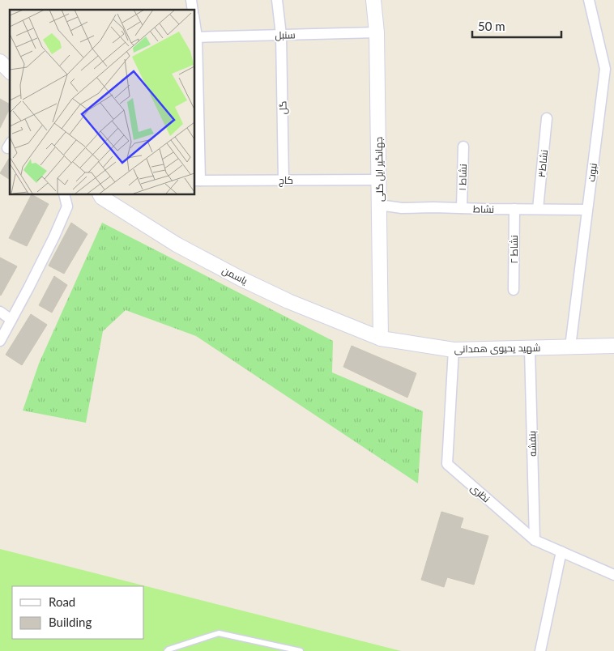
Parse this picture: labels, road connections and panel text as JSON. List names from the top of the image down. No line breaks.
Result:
{"streets":{"main road":["جهانگیر ایل گلی","یاسمن","شهید یحیوی همدانی"],"street":["سنبل","گل","نشاط۳","نبوت","نشاط ۱","کاج","نشاط","نشاط ۲","بنفشه","نظری"]},"crossings":[["سنبل","گل"],["سنبل","جهانگیر ایل گلی"],["گل","کاج"],["نشاط۳","نشاط"],["جهانگیر ایل گلی","کاج"],["جهانگیر ایل گلی","نشاط"],["جهانگیر ایل گلی","یاسمن"],["جهانگیر ایل گلی","شهید یحیوی همدانی"],["نبوت","نشاط"],["نبوت","شهید یحیوی همدانی"],["نشاط ۱","نشاط"],["نشاط","نشاط ۲"],["یاسمن","شهید یحیوی همدانی"],["شهید یحیوی همدانی","بنفشه"],["شهید یحیوی همدانی","نظری"],["بنفشه","نظری"]],"legend":["Road","Building"],"scale_bar":"50 m"}
